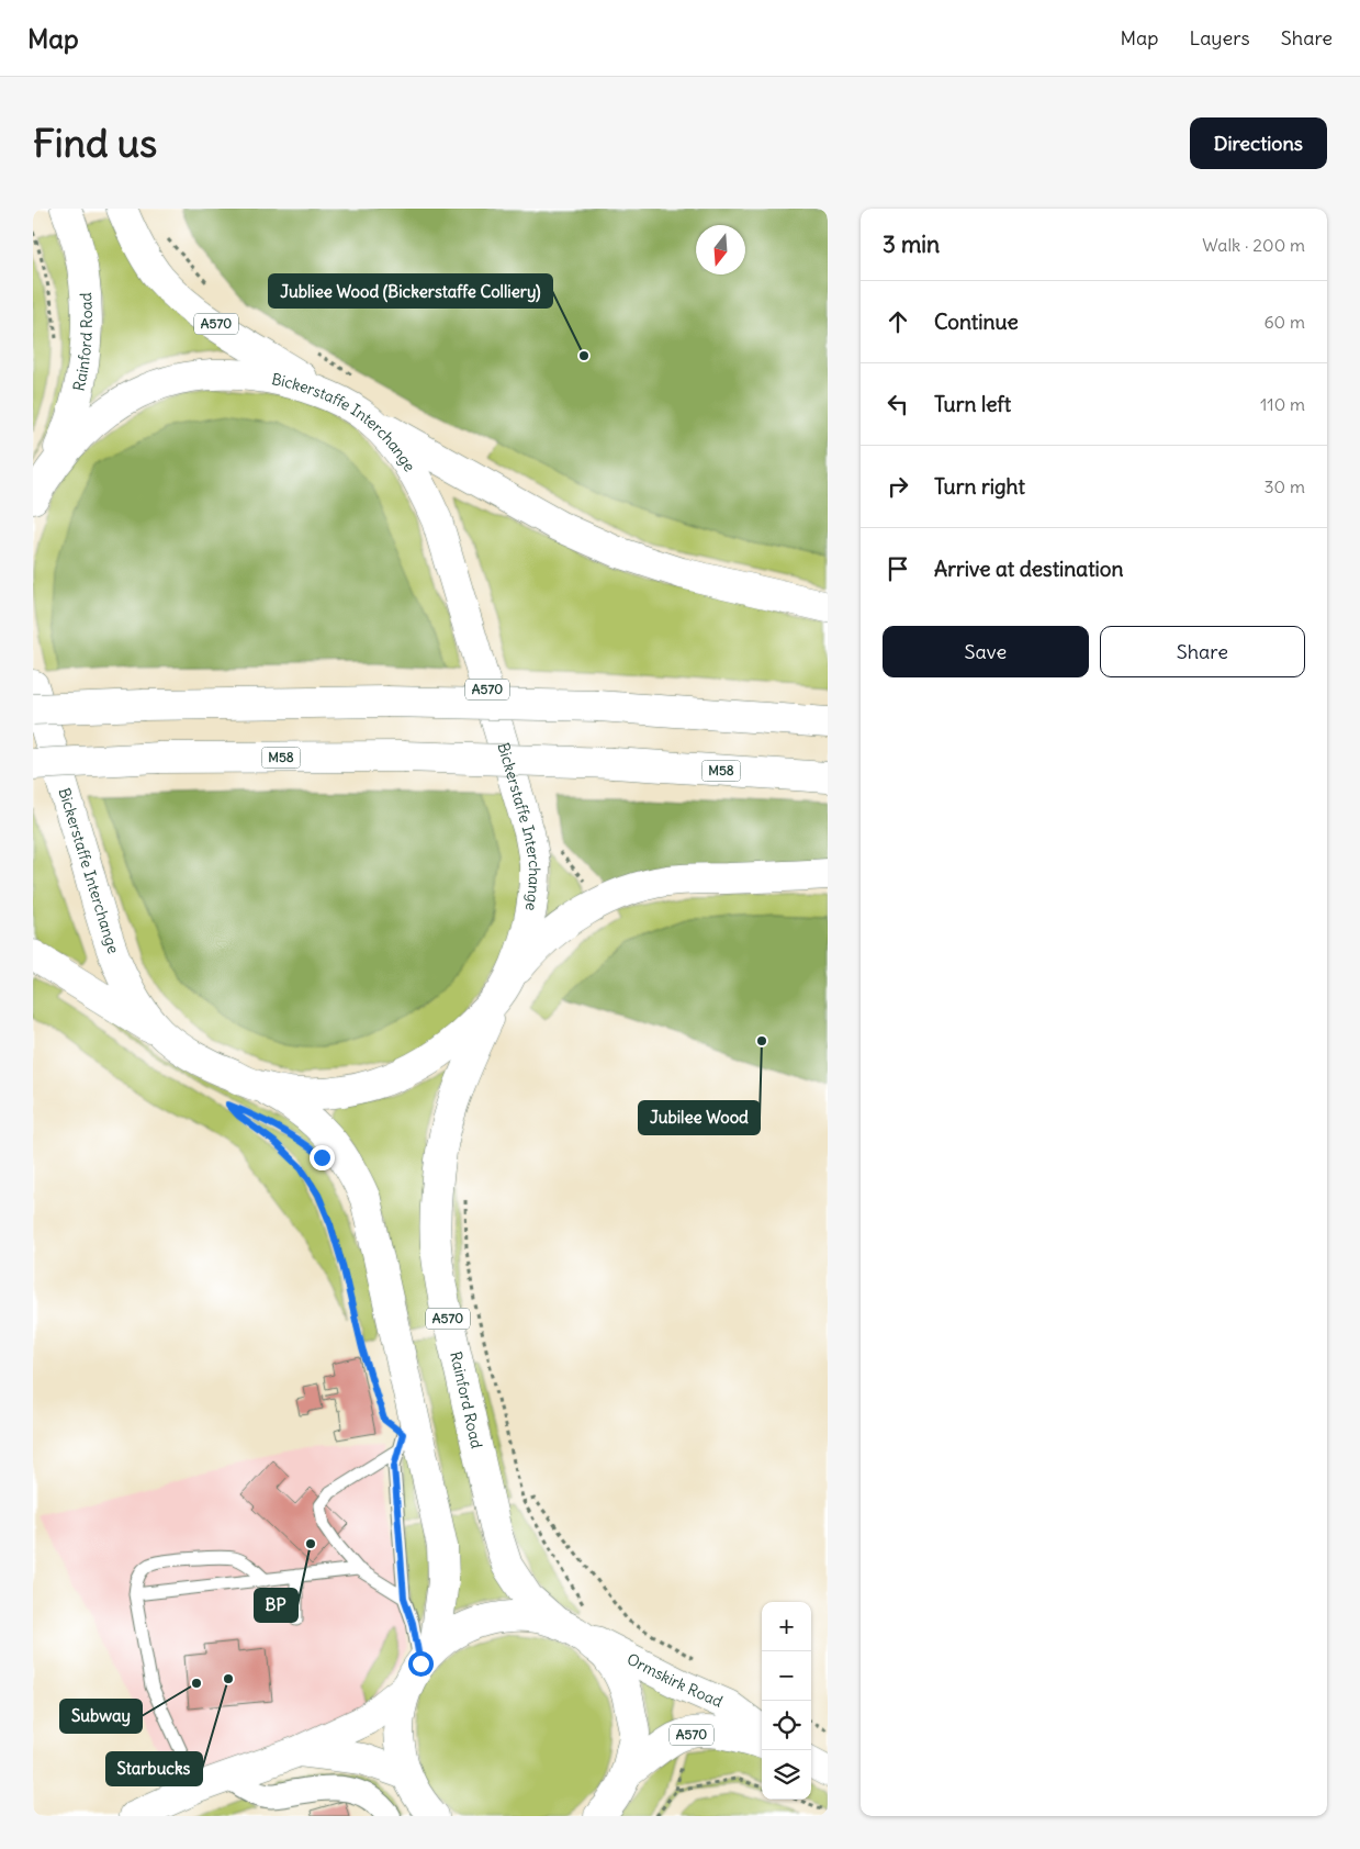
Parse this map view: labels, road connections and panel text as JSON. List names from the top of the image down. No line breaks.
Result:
{"streets":{"main road":["A570","Rainford Road","Bickerstaffe Interchange","M58","Ormskirk Road"]},"crossings":[["A570","Rainford Road"],["A570","Bickerstaffe Interchange"],["A570","Ormskirk Road"],["Rainford Road","Bickerstaffe Interchange"],["Rainford Road","Ormskirk Road"]],"places":["Jubliee Wood (Bickerstaffe Colliery)","Jubilee Wood","BP","Starbucks","Subway"],"north":"bottom","page":{"header":"Map","nav":["Map","Layers","Share"],"buttons":["Directions",["Save","Share"]],"title":"Find us","heading":["3 min","Walk · 200 m"],"list":[["Continue","60 m"],["Turn left","110 m"],["Turn right","30 m"],"Arrive at destination"],"map_buttons":["+","−"]}}
